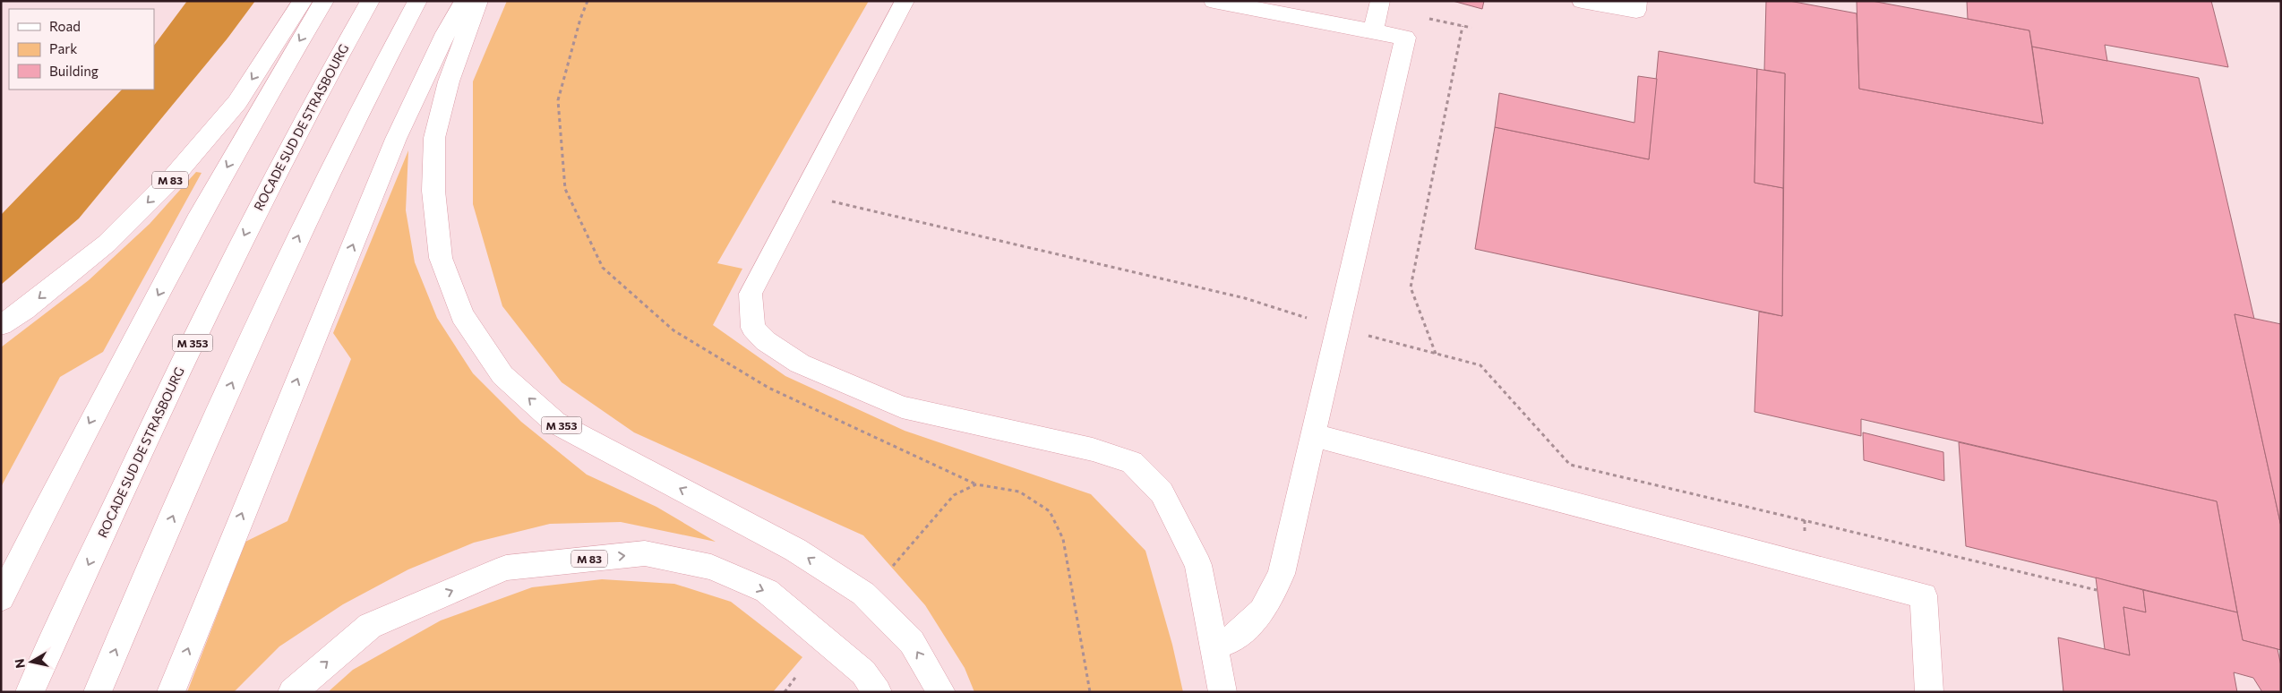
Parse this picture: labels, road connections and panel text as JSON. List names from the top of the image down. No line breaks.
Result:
{"streets":{"main road":["ROCADE SUD DE STRASBOURG","M 83","M 353"]},"legend":["Road","Park","Building"],"north":"left"}
